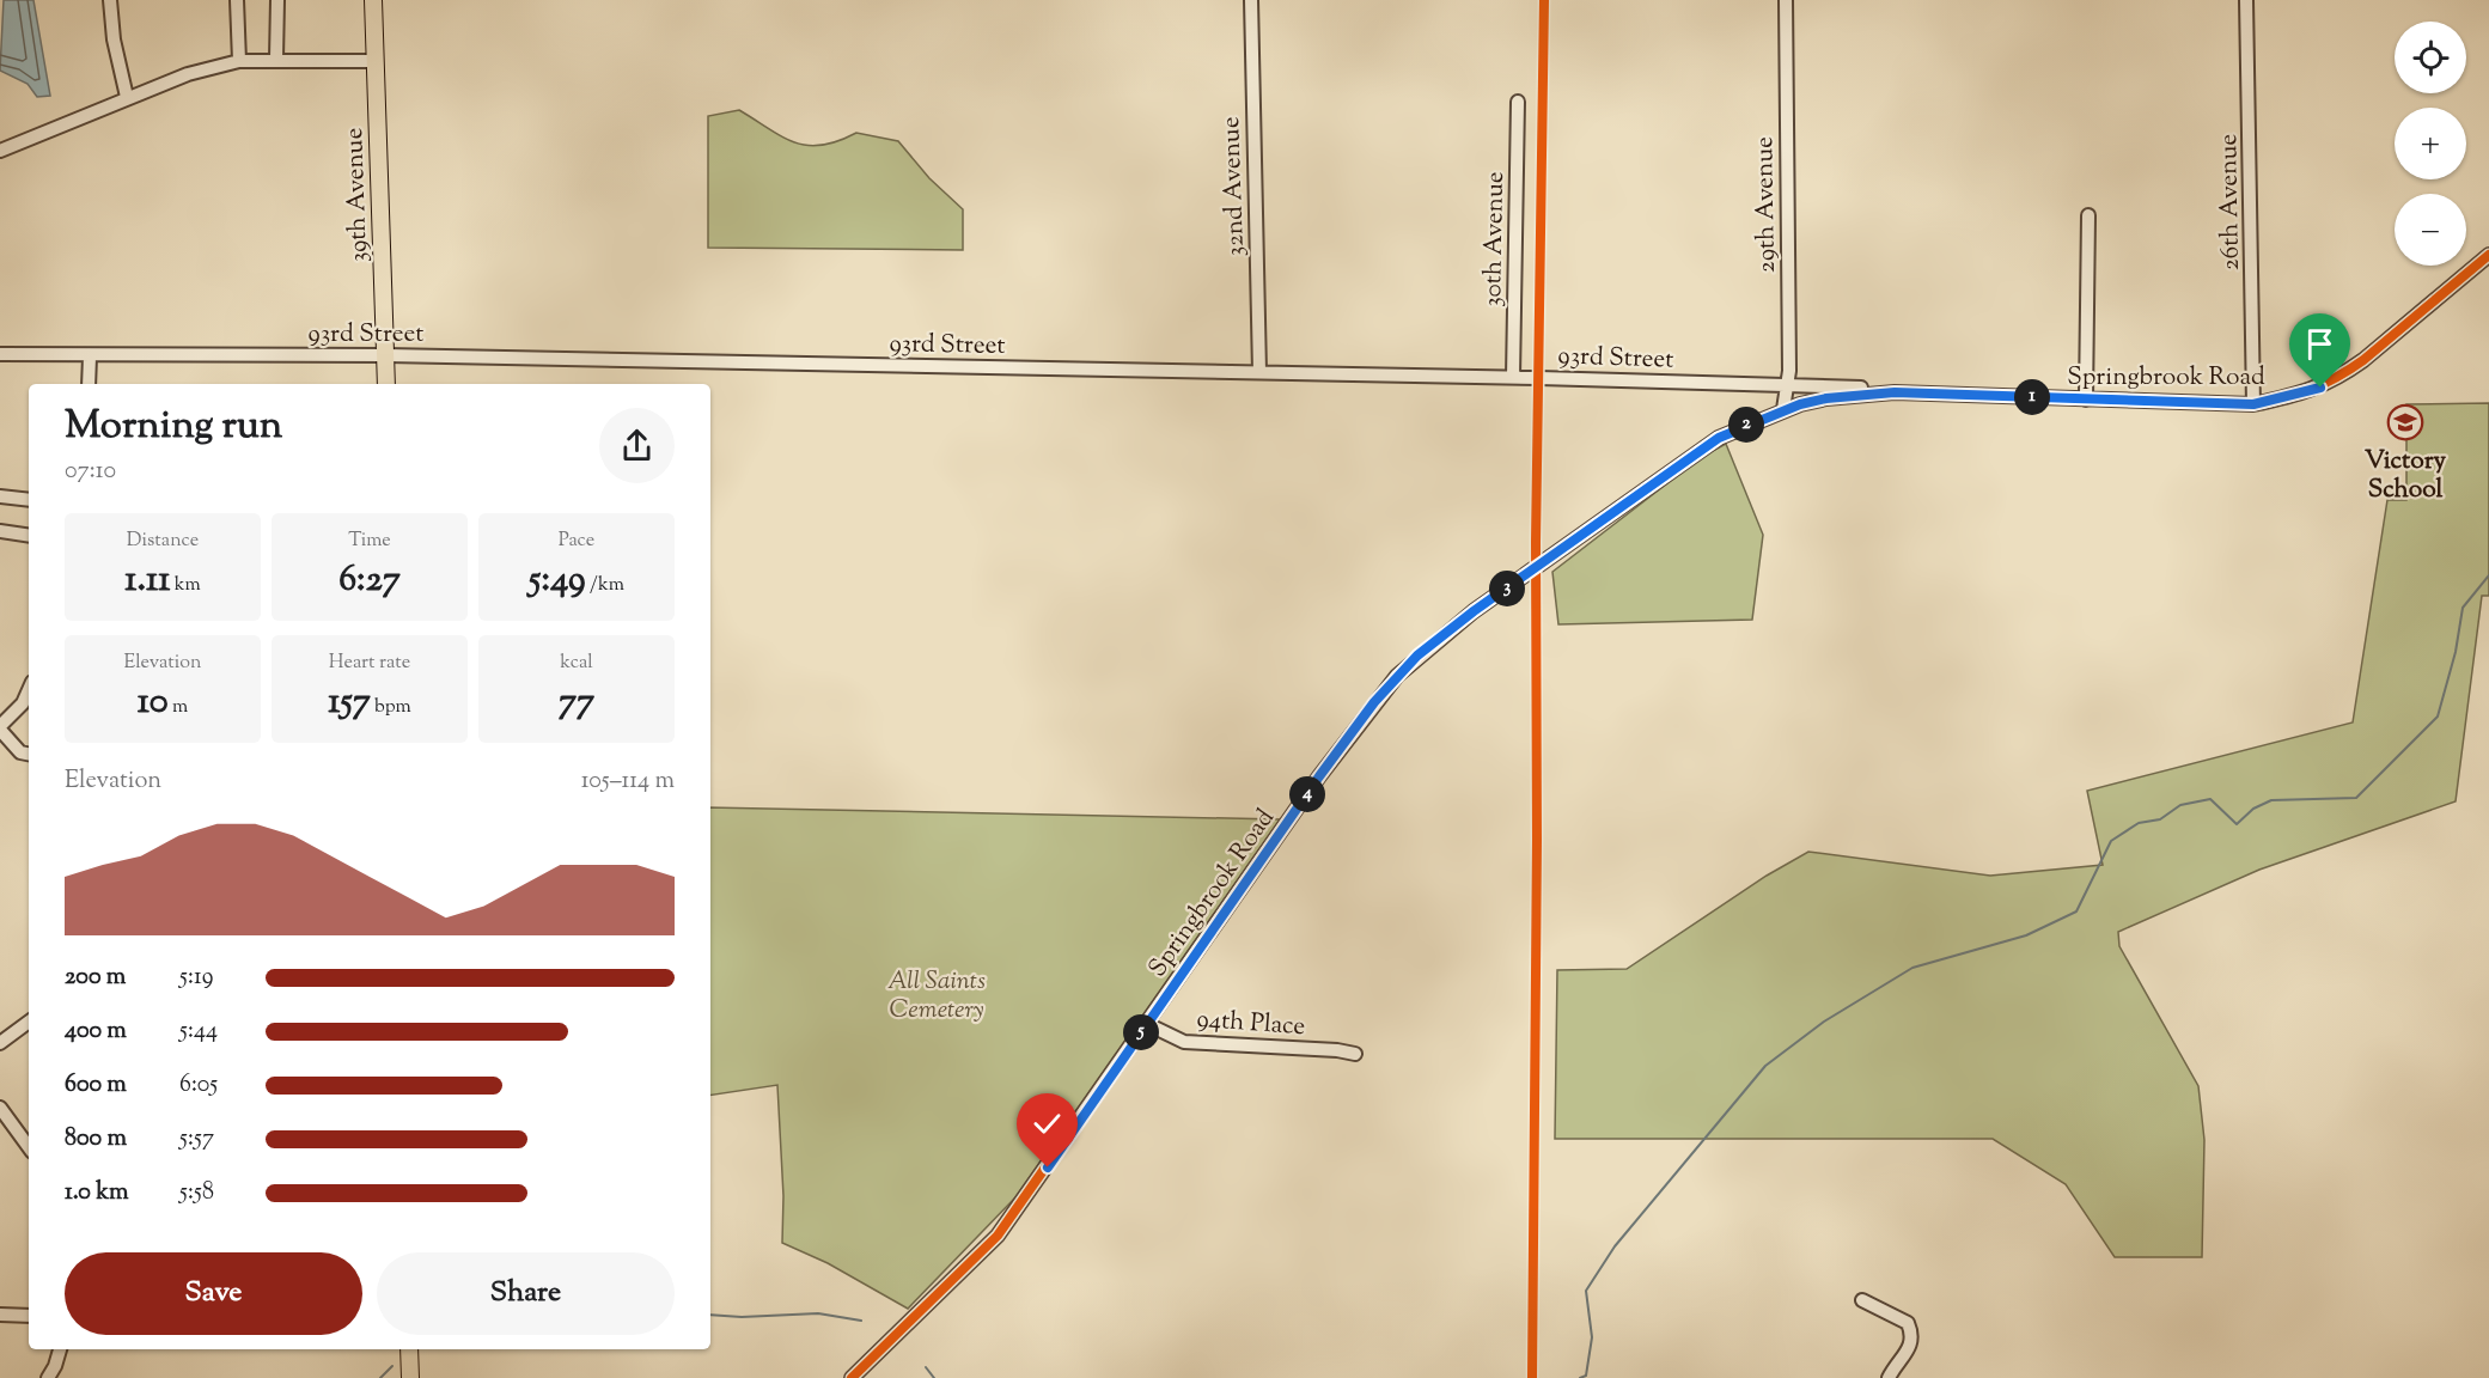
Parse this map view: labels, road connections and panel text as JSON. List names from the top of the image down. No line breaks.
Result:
{"streets":{"main road":["39th Avenue"],"street":["32nd Avenue","26th Avenue","29th Avenue","30th Avenue","93rd Street","Springbrook Road","94th Place"]},"crossings":[["32nd Avenue","93rd Street"],["39th Avenue","93rd Street"],["26th Avenue","Springbrook Road"],["29th Avenue","93rd Street"],["29th Avenue","Springbrook Road"],["30th Avenue","93rd Street"],["93rd Street","Springbrook Road"],["Springbrook Road","94th Place"]],"parks":["All Saints Cemetery"],"places":{"school or university":["Victory School"]},"page":{"map_buttons":["+","−"],"pins":["1","2","3","4","5"],"heading":["Morning run","07:10"],"stats":[["Distance","1.11 km"],["Time","6:27"],["Pace","5:49 /km"],["Elevation","10 m"],["Heart rate","157 bpm"],["kcal","77"]],"chart":["Elevation","105–114 m"],"list":[{"name":"200 m","note":"5:19"},{"name":"400 m","note":"5:44"},{"name":"600 m","note":"6:05"},{"name":"800 m","note":"5:57"},{"name":"1.0 km","note":"5:58"}],"buttons":["Save","Share"]}}
